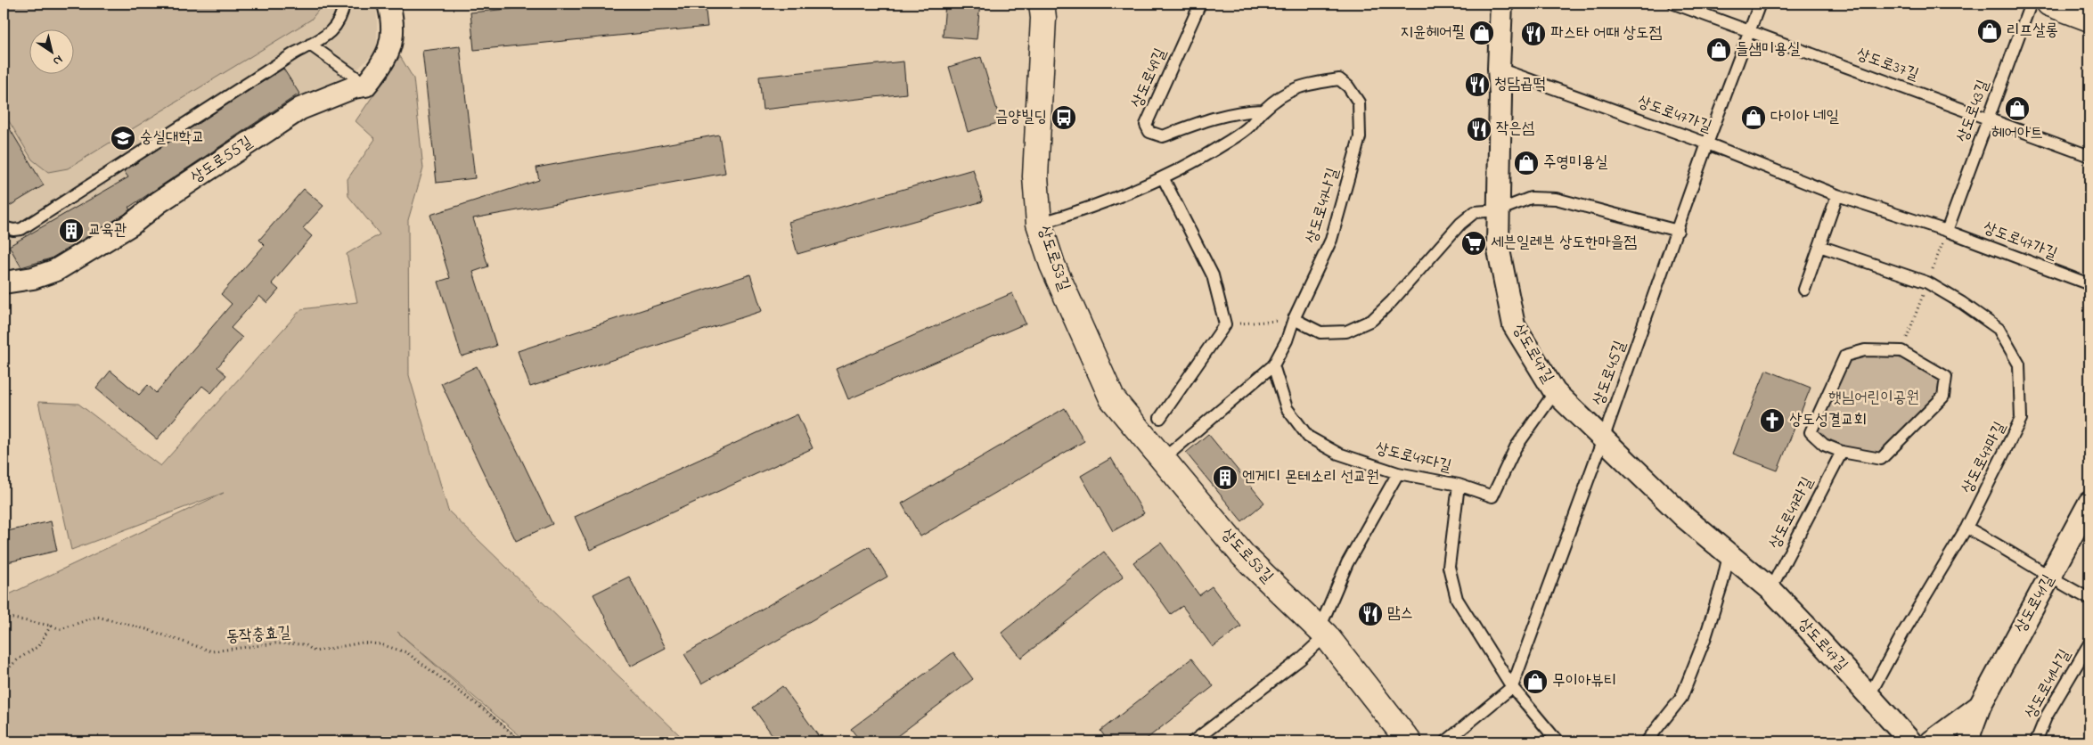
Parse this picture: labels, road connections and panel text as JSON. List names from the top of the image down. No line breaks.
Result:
{"streets":{"street":["상도로55길","상도로53길","상도로47길","상도로41길"],"lane":["상도로37길","상도로49길","상도로43길","상도로47가길","상도로47나길","상도로45길","상도로47다길","상도로47마길","상도로47라길","상도로41나길"],"path":["동작충효길"]},"crossings":[["상도로37길","상도로43길"],["상도로37길","상도로45길"],["상도로49길","상도로47나길"],["상도로43길","상도로47가길"],["상도로47가길","상도로47길"],["상도로47가길","상도로45길"],["상도로47나길","상도로53길"],["상도로47길","상도로45길"],["상도로47길","상도로47다길"],["상도로47길","상도로47마길"],["상도로47길","상도로47라길"],["상도로45길","상도로47다길"]],"parks":["햇님어린이공원"],"places":{"shop":["리프살롱","지윤헤어필","들샘미용실","헤어아트","다이아 네일","주영미용실","무이아뷰티"],"restaurant":["파스타 어때 상도점","청담곱떡","작은섬","맘스"],"bus stop":["금양빌딩"],"school or university":["숭실대학교"],"building":["교육관","엔게디 몬테소리 선교원"],"supermarket":["세븐일레븐 상도한마을점"],"church":["상도성결교회"]},"north":"bottom right"}
